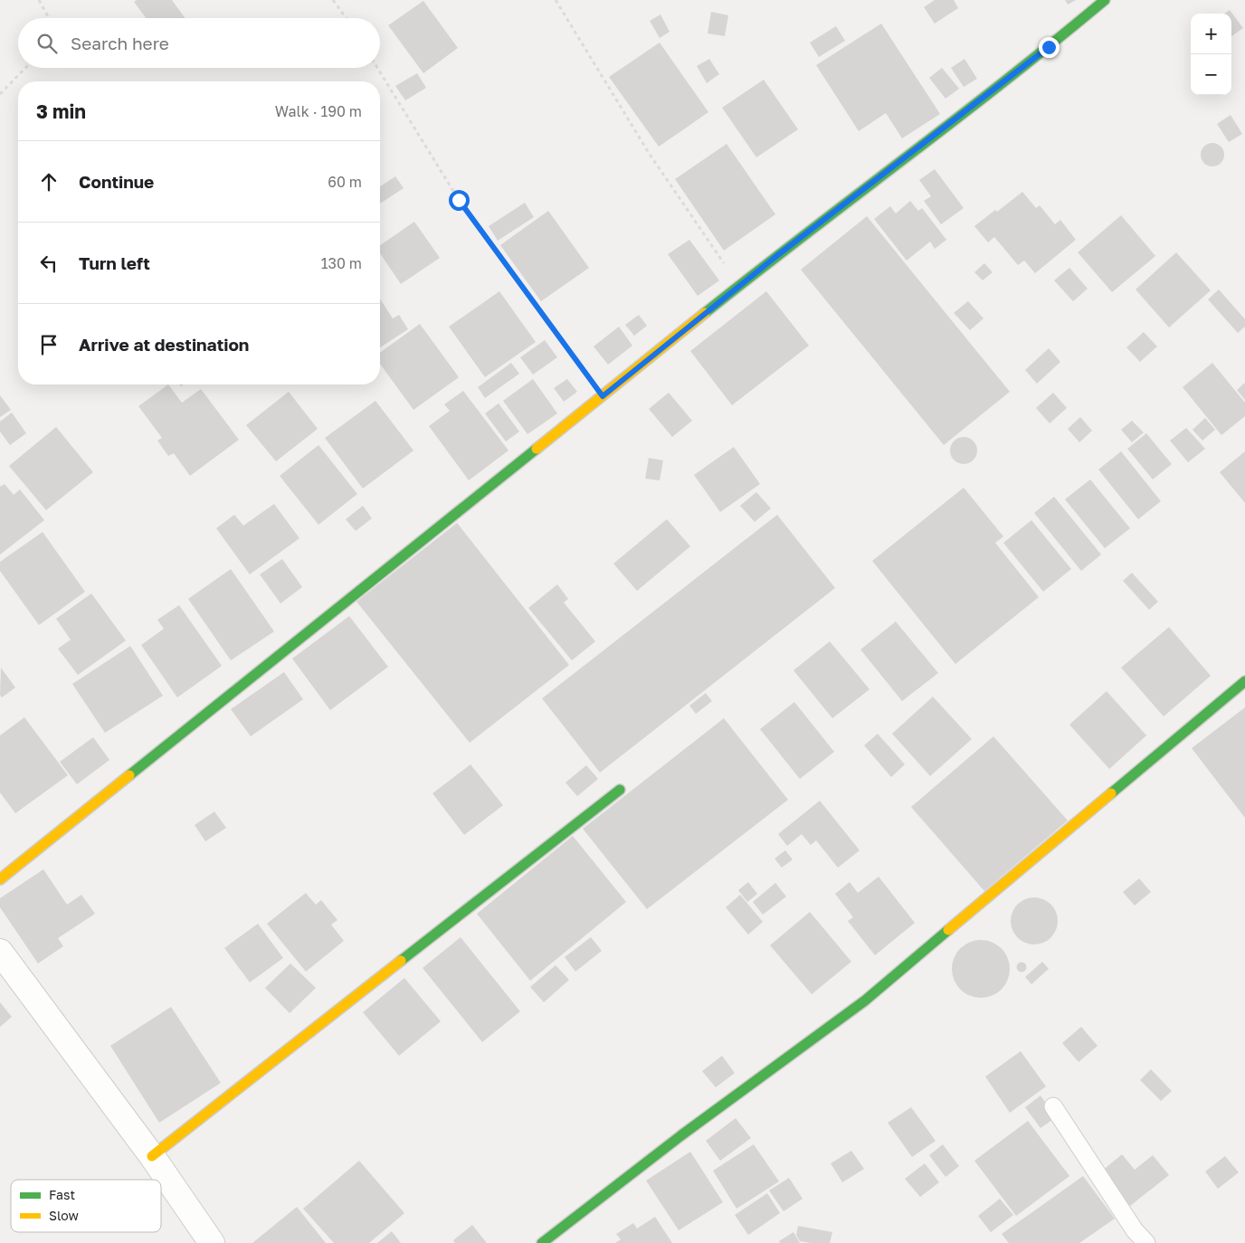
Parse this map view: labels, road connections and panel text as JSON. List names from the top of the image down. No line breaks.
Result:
{"legend":["Fast","Slow"],"page":{"map_buttons":["+","−"],"search":"Search here","heading":["3 min","Walk · 190 m"],"list":[["Continue","60 m"],["Turn left","130 m"],"Arrive at destination"]}}
